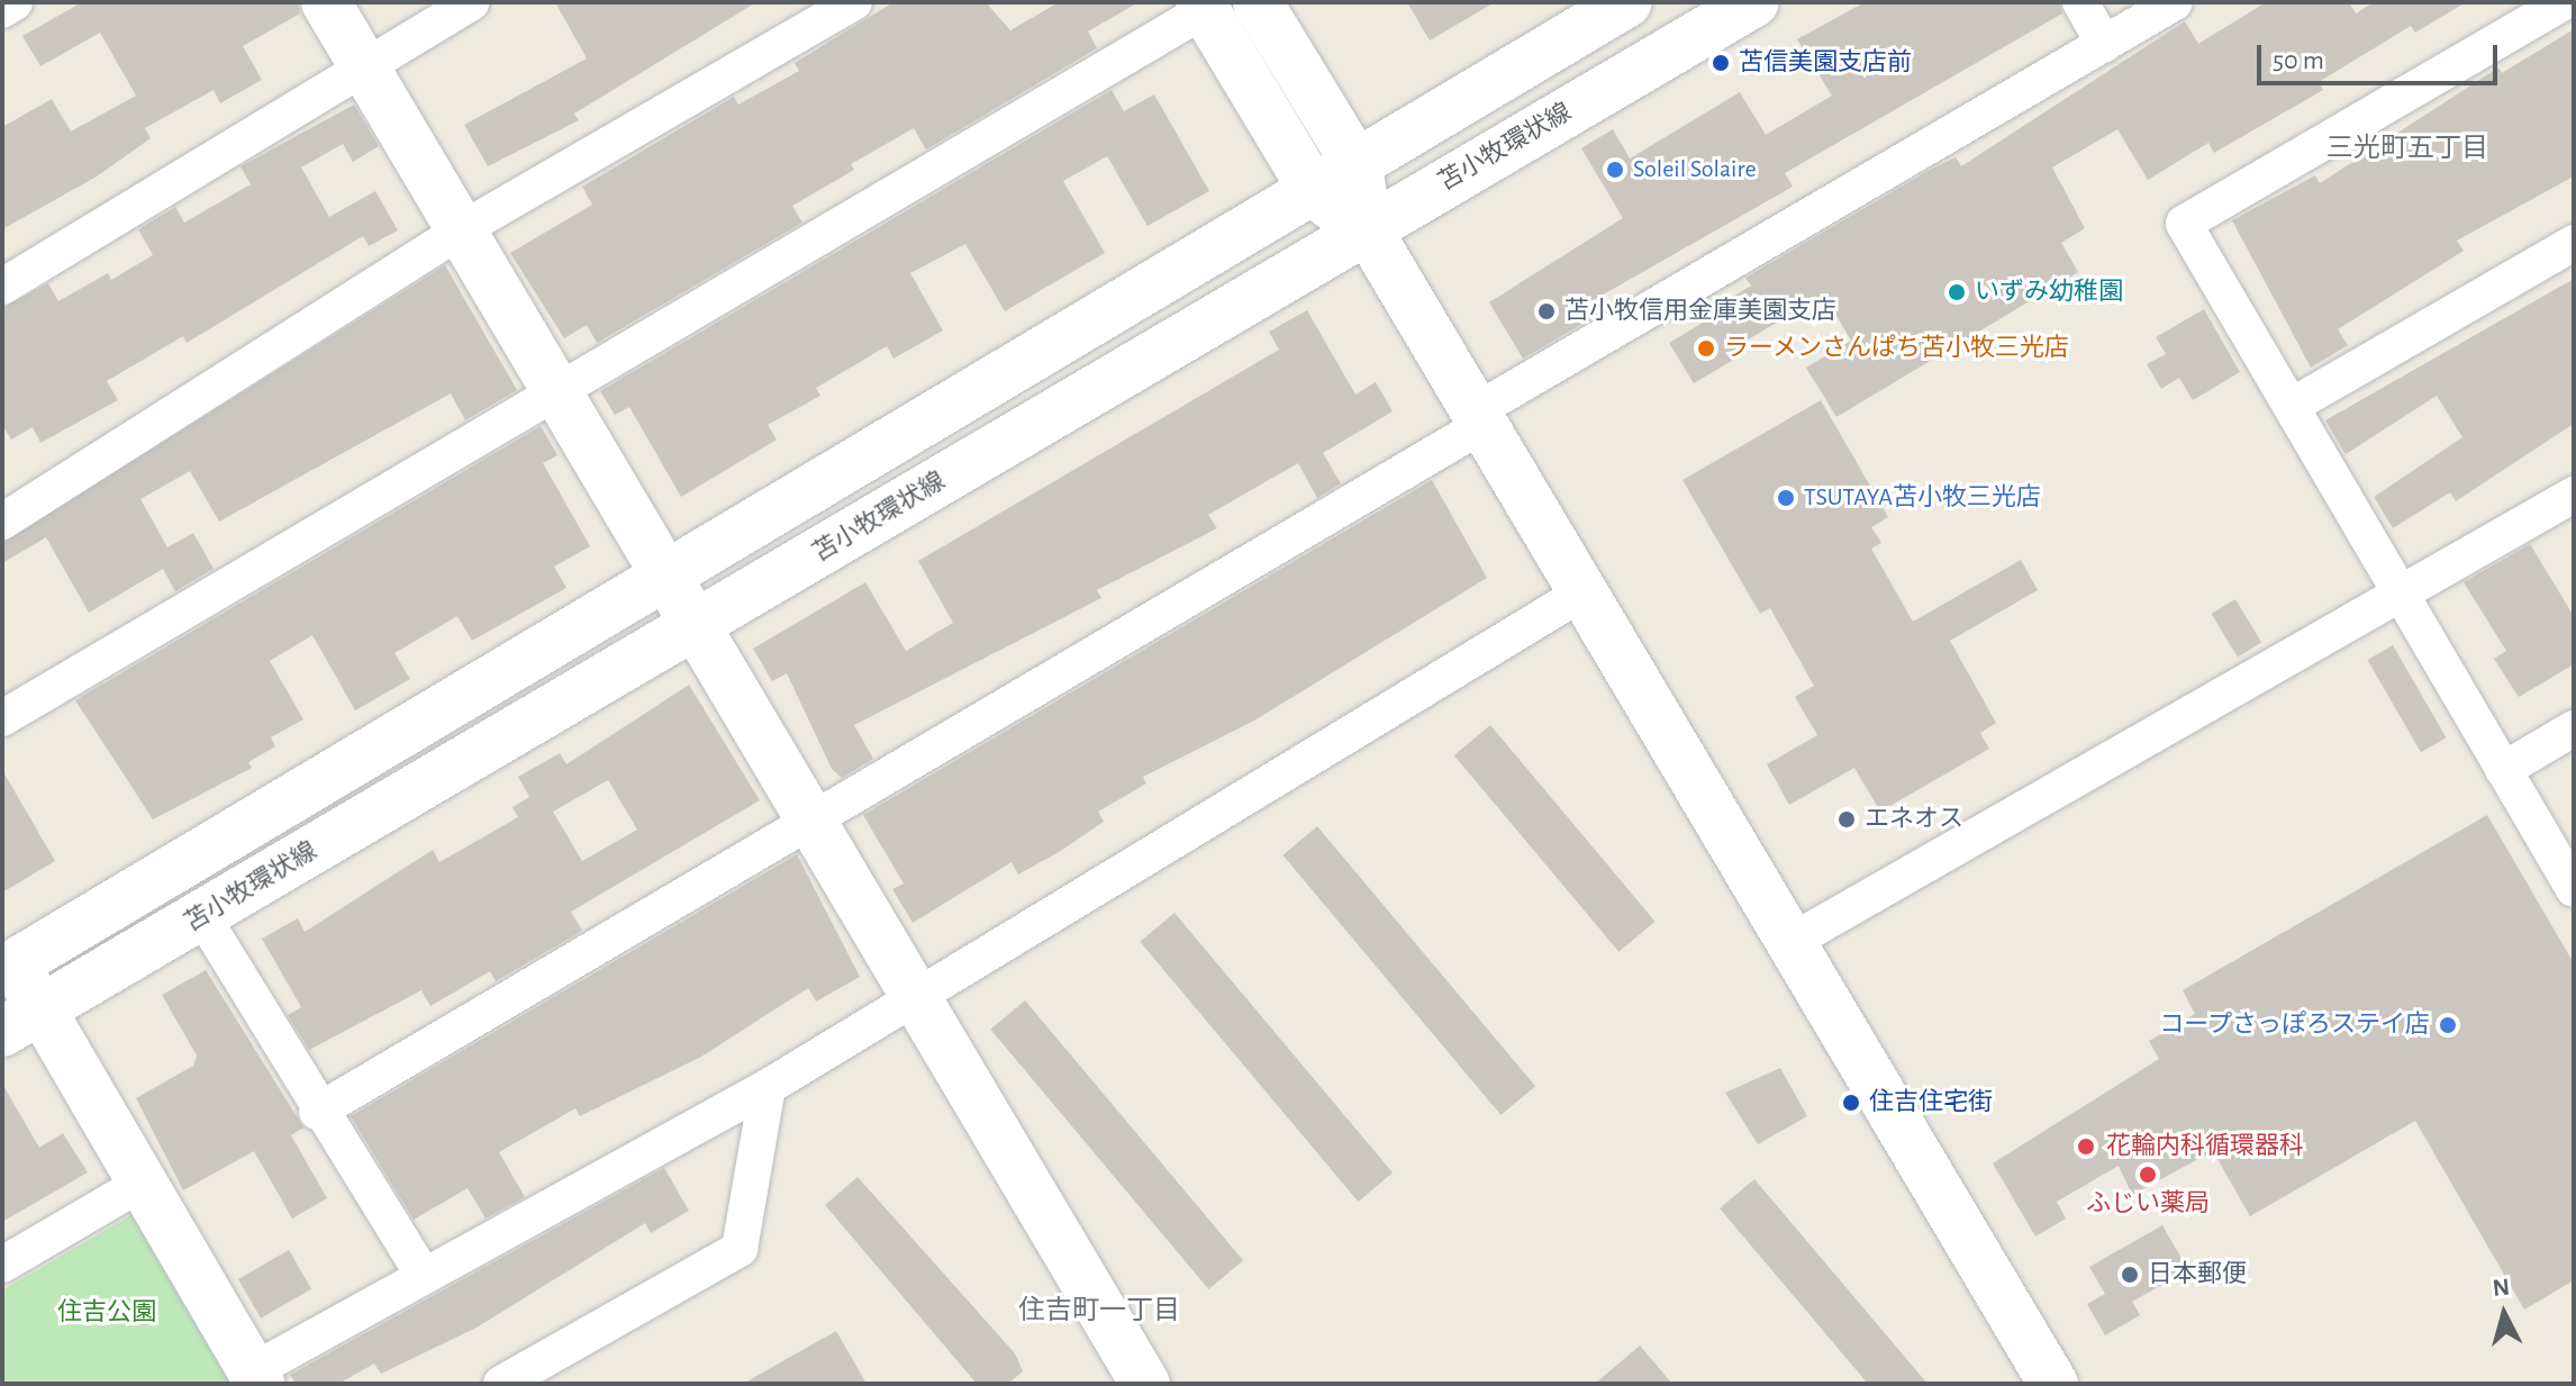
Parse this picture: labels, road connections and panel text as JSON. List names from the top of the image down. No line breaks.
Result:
{"streets":{"street":["苫小牧環状線"]},"districts":["三光町五丁目","住吉町一丁目"],"parks":["住吉公園"],"places":["苫信美園支店前","Soleil Solaire","いずみ幼稚園","苫小牧信用金庫美園支店","ラーメンさんぱち苫小牧三光店","TSUTAYA苫小牧三光店","エネオス","コープさっぽろステイ店","住吉住宅街","花輪内科循環器科","ふじい薬局","日本郵便"],"scale_bar":"50 m","north":"top"}
